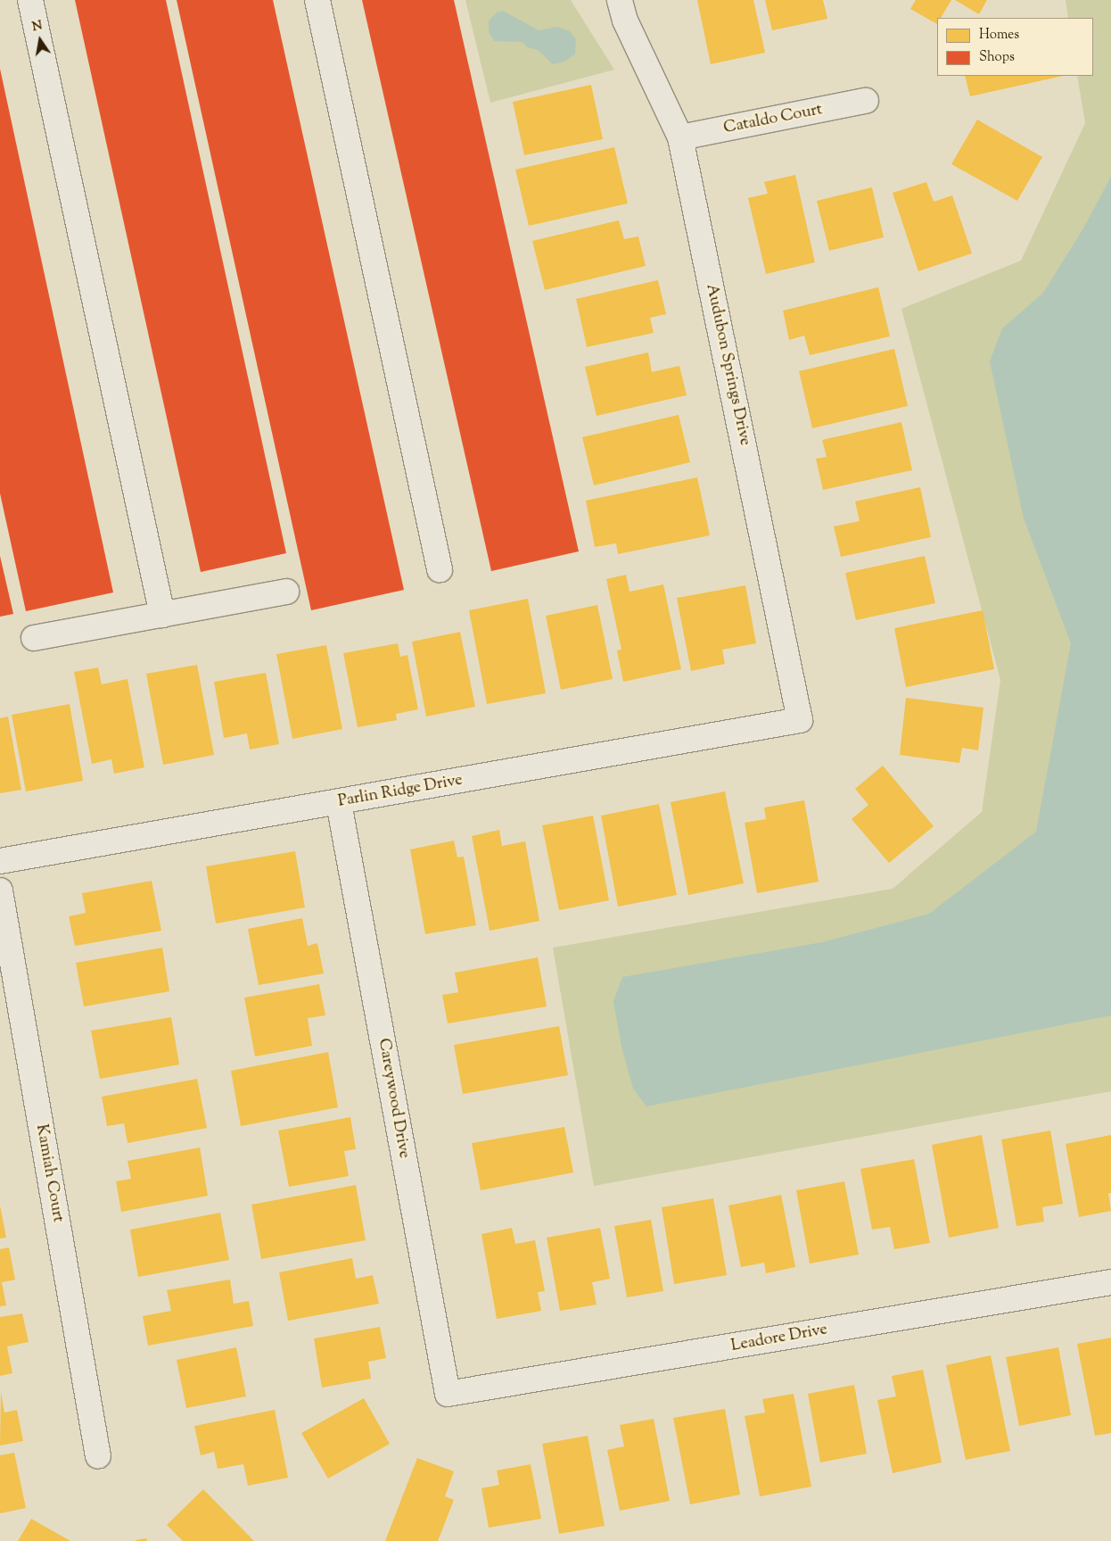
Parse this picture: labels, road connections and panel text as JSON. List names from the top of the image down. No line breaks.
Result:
{"streets":{"street":["Cataldo Court","Audubon Springs Drive","Parlin Ridge Drive","Careywood Drive","Kamiah Court","Leadore Drive"]},"crossings":[["Cataldo Court","Audubon Springs Drive"],["Audubon Springs Drive","Parlin Ridge Drive"],["Parlin Ridge Drive","Careywood Drive"],["Careywood Drive","Leadore Drive"]],"legend":["Homes","Shops"],"north":"top"}
